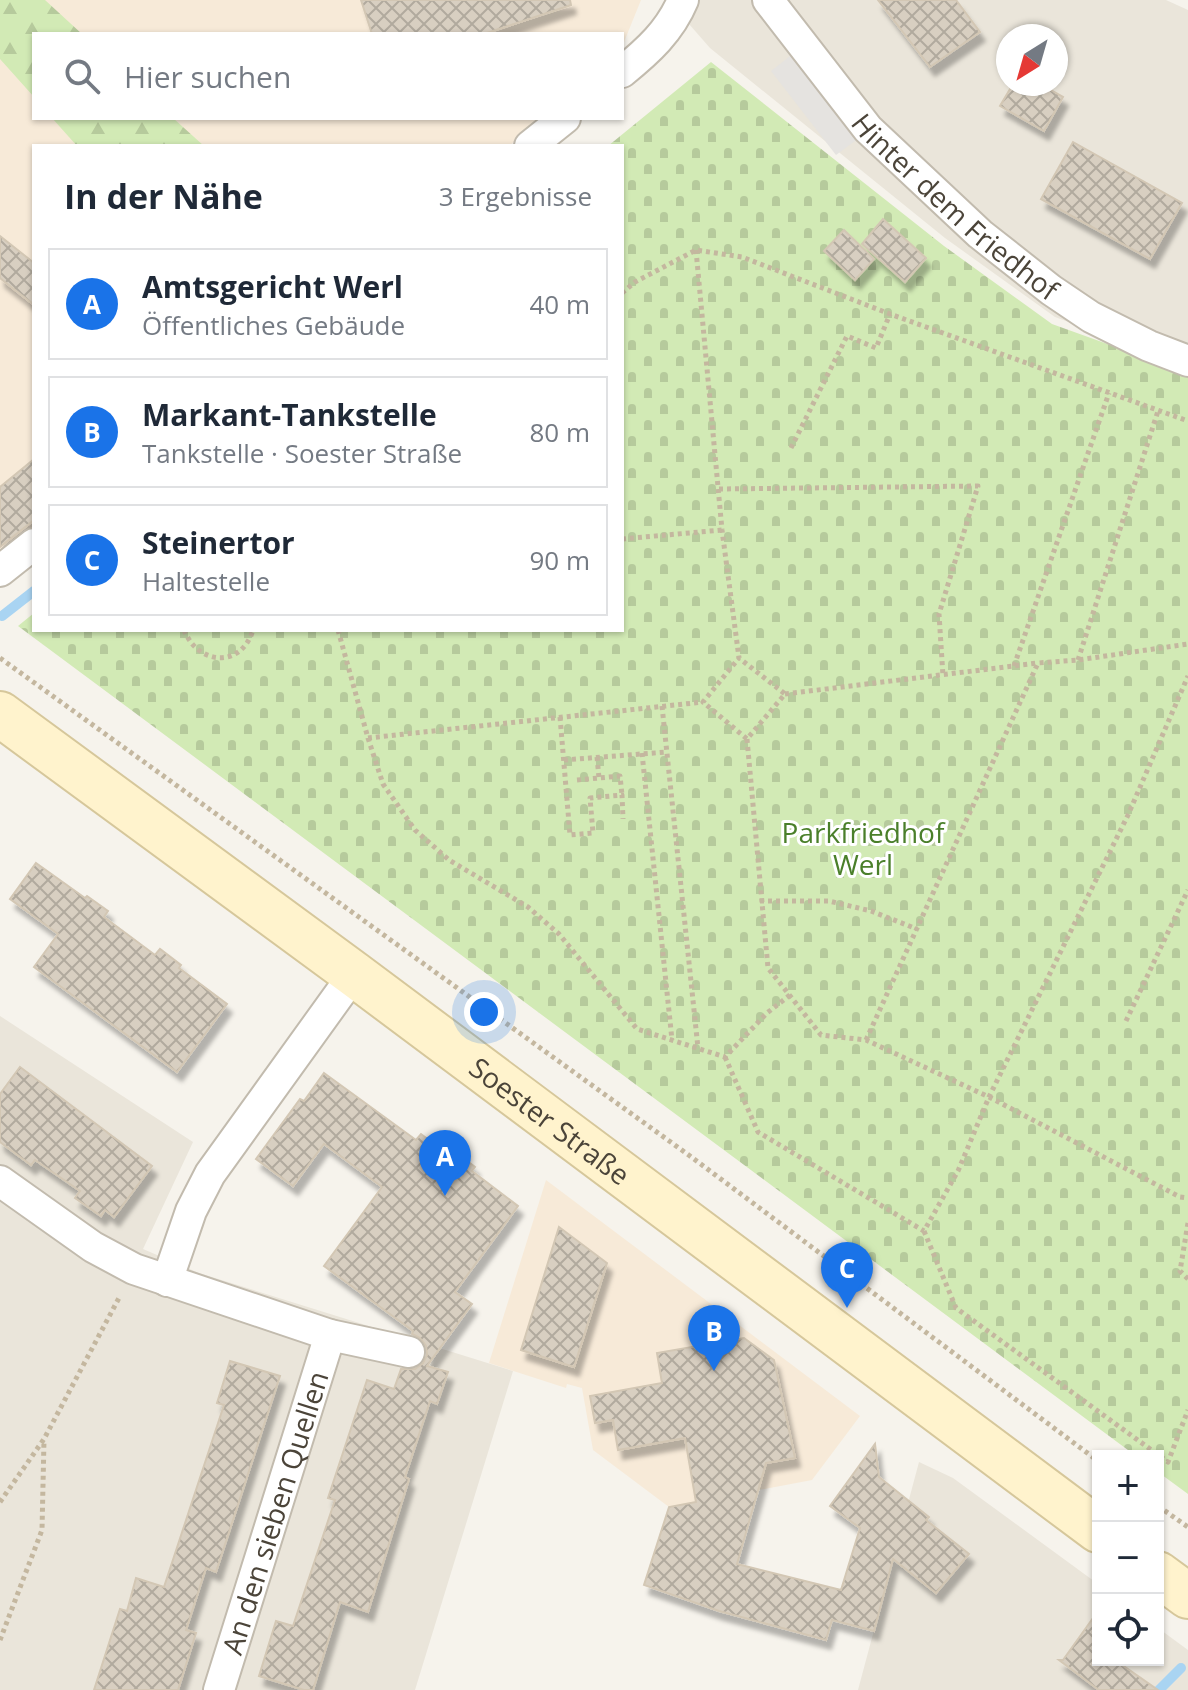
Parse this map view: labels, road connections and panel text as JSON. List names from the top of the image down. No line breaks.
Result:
{"streets":{"main road":["Soester Straße"],"street":["Hinter dem Friedhof","An den sieben Quellen"]},"parks":["Parkfriedhof Werl"],"north":"bottom left","page":{"search":"Hier suchen","heading":["In der Nähe","3 Ergebnisse"],"list":[{"mark":"A","name":"Amtsgericht Werl","note":"Öffentliches Gebäude","value":"40 m"},{"mark":"B","name":"Markant-Tankstelle","note":"Tankstelle · Soester Straße","value":"80 m"},{"mark":"C","name":"Steinertor","note":"Haltestelle","value":"90 m"}],"pins":["A","C","B"],"map_buttons":["+","−"]}}
